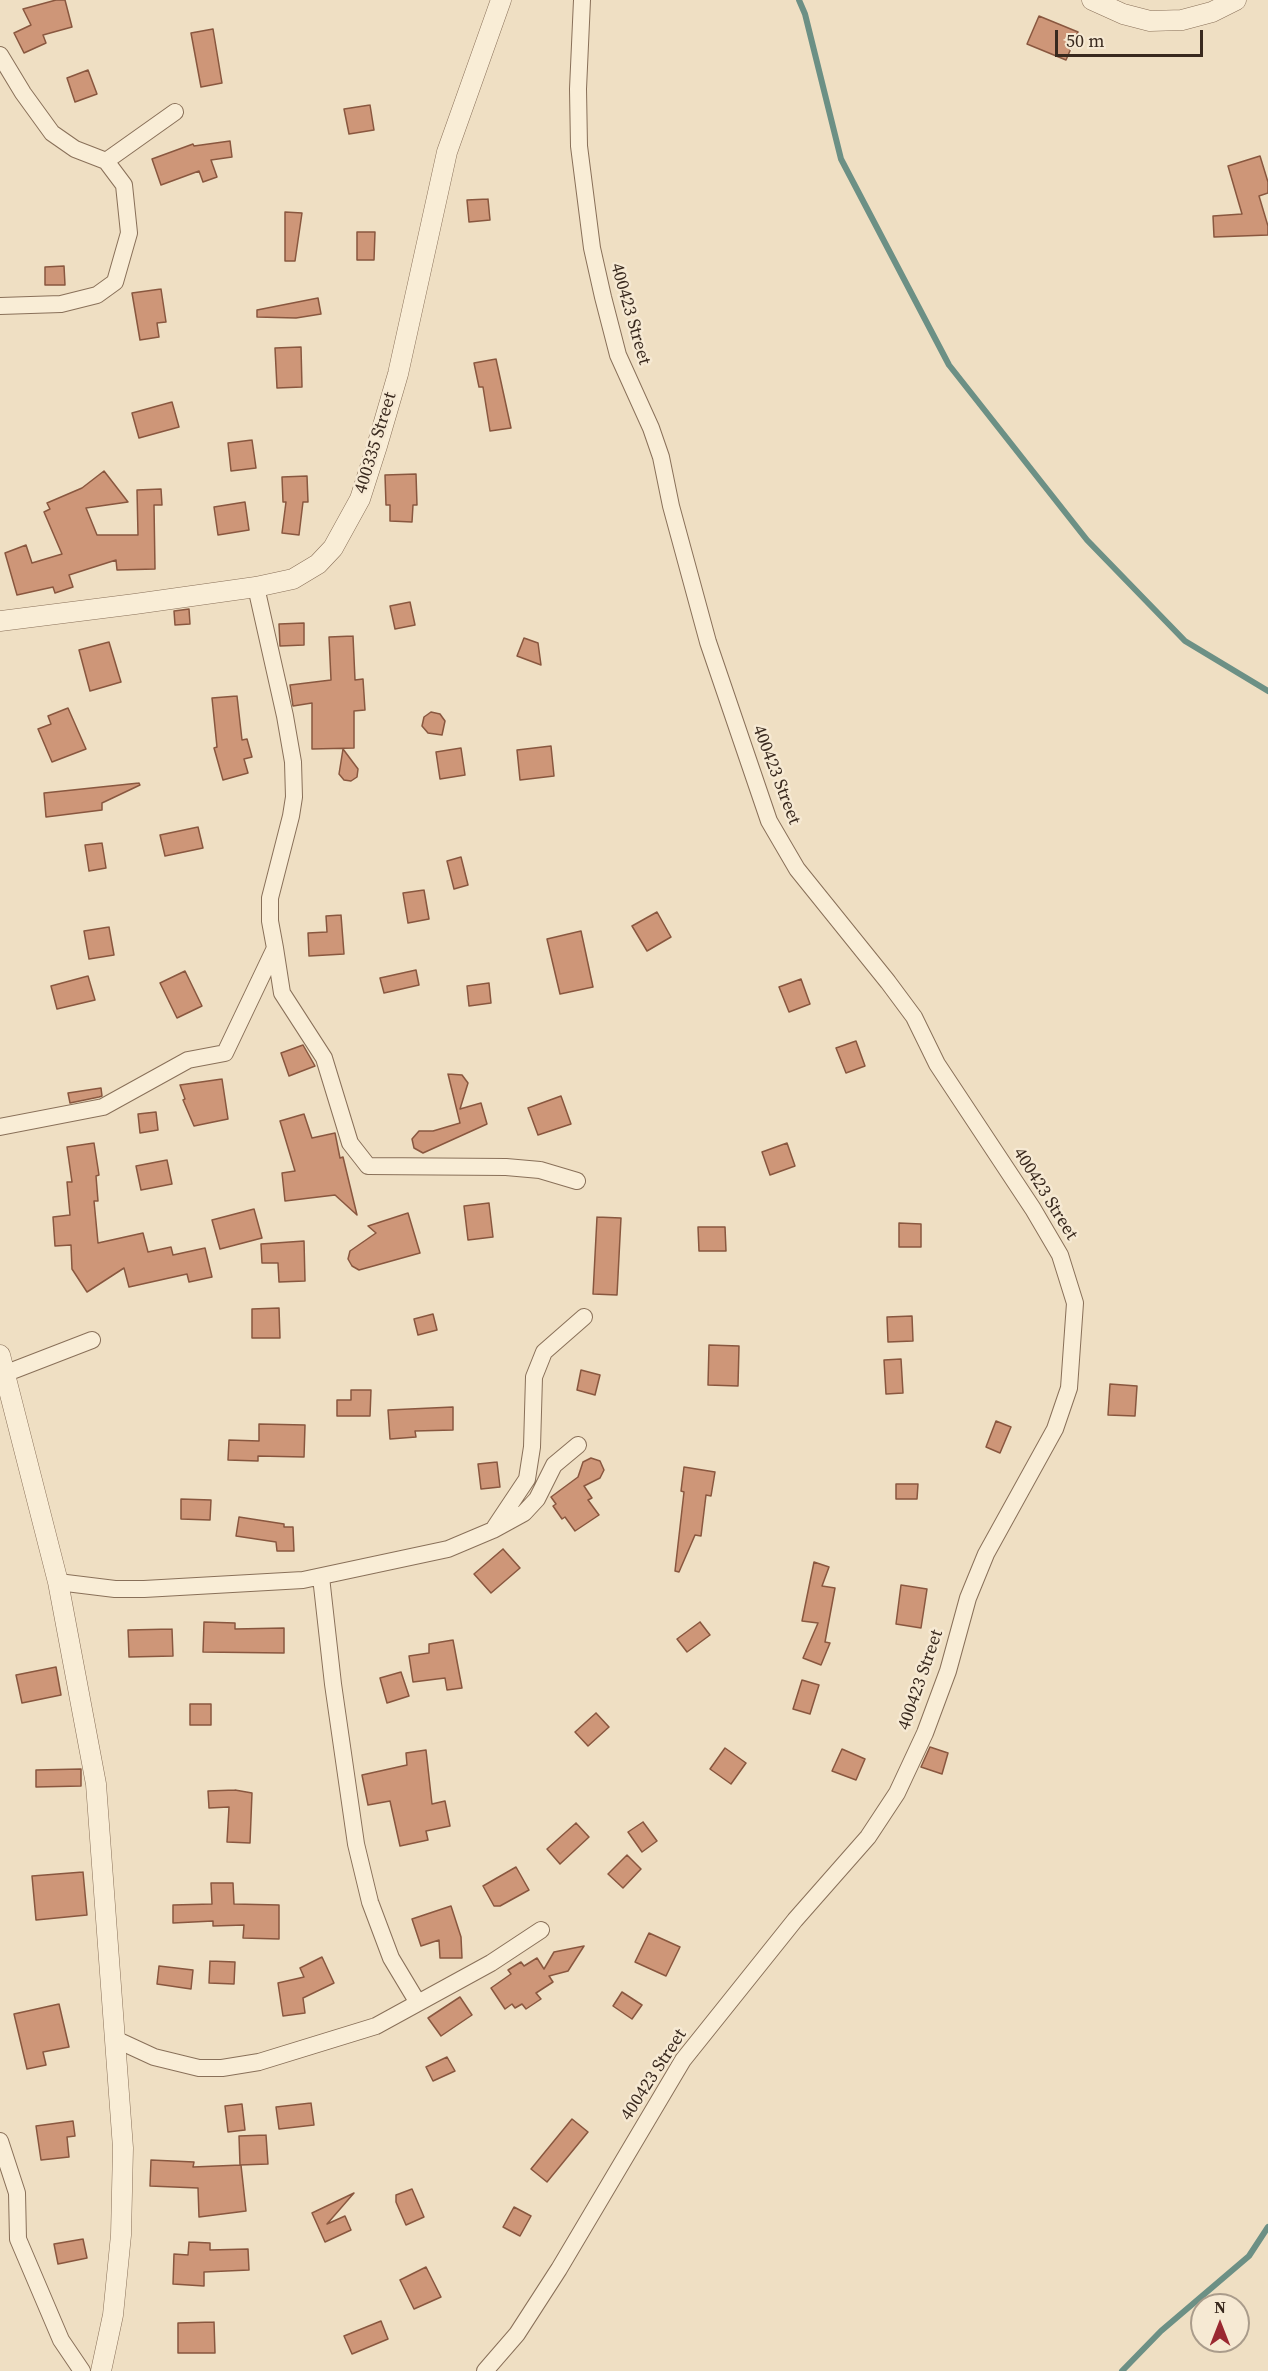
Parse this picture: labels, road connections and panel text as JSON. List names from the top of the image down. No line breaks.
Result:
{"streets":{"street":["400423 Street","400335 Street"]},"scale_bar":"50 m","north":"top"}
